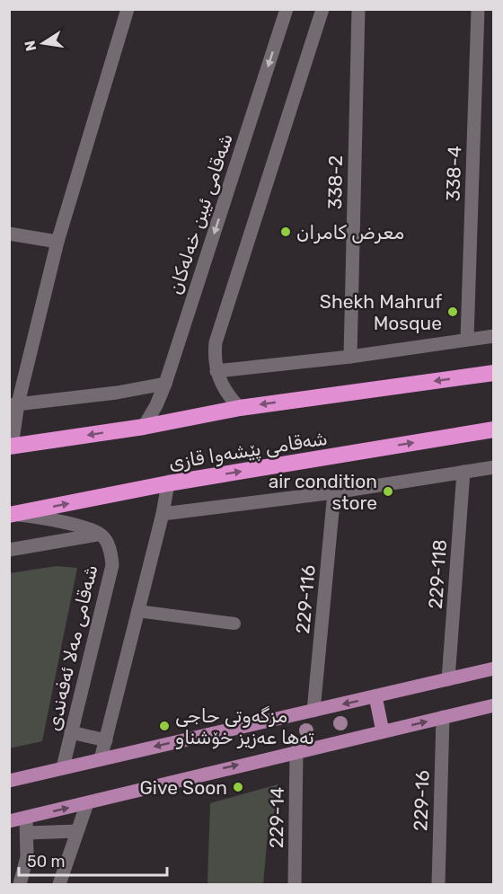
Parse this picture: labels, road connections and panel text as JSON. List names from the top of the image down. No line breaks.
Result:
{"streets":{"highway":["شەقامی پێشەوا قازی"],"street":["338-4","338-2","شەقامی ئیبن خەلەکان","229-118","229-116","شەقامی مەلا ئەفەندی","229-16","229-14"]},"places":["معرض کامران","Shekh Mahruf Mosque","air condition store","مزگەوتی حاجی تەها عەزیز خۆشناو","Give Soon"],"scale_bar":"50 m","north":"left"}
